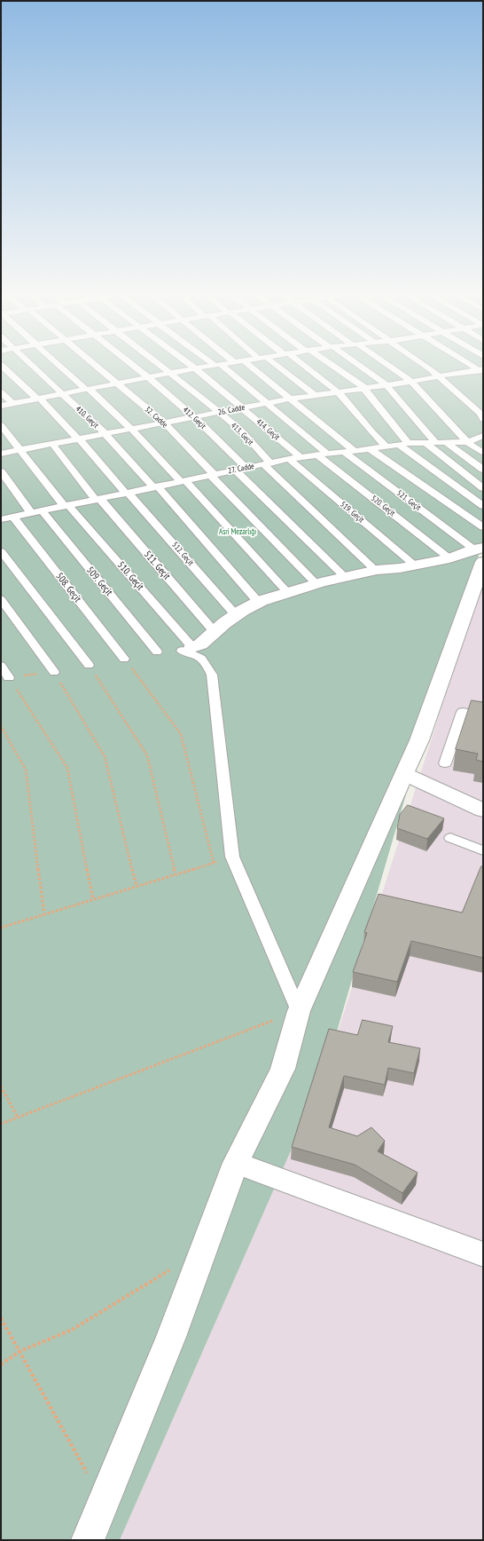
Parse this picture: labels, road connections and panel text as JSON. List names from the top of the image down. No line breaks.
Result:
{"streets":{"lane":["26. Cadde","410. Geçit","32. Cadde","412. Geçit","414. Geçit","413. Geçit","27. Cadde","521. Geçit","520. Geçit","519. Geçit","512. Geçit","511. Geçit","510. Geçit","509. Geçit","508. Geçit"]},"crossings":[["26. Cadde","410. Geçit"],["26. Cadde","32. Cadde"],["26. Cadde","412. Geçit"],["26. Cadde","414. Geçit"],["26. Cadde","413. Geçit"],["26. Cadde","512. Geçit"],["26. Cadde","511. Geçit"],["26. Cadde","510. Geçit"],["410. Geçit","27. Cadde"],["32. Cadde","27. Cadde"],["412. Geçit","27. Cadde"],["414. Geçit","27. Cadde"],["413. Geçit","27. Cadde"],["27. Cadde","521. Geçit"],["27. Cadde","520. Geçit"],["27. Cadde","519. Geçit"],["27. Cadde","512. Geçit"],["27. Cadde","511. Geçit"],["27. Cadde","510. Geçit"],["27. Cadde","509. Geçit"],["27. Cadde","508. Geçit"]],"parks":["Asri Mezarlığı"]}
